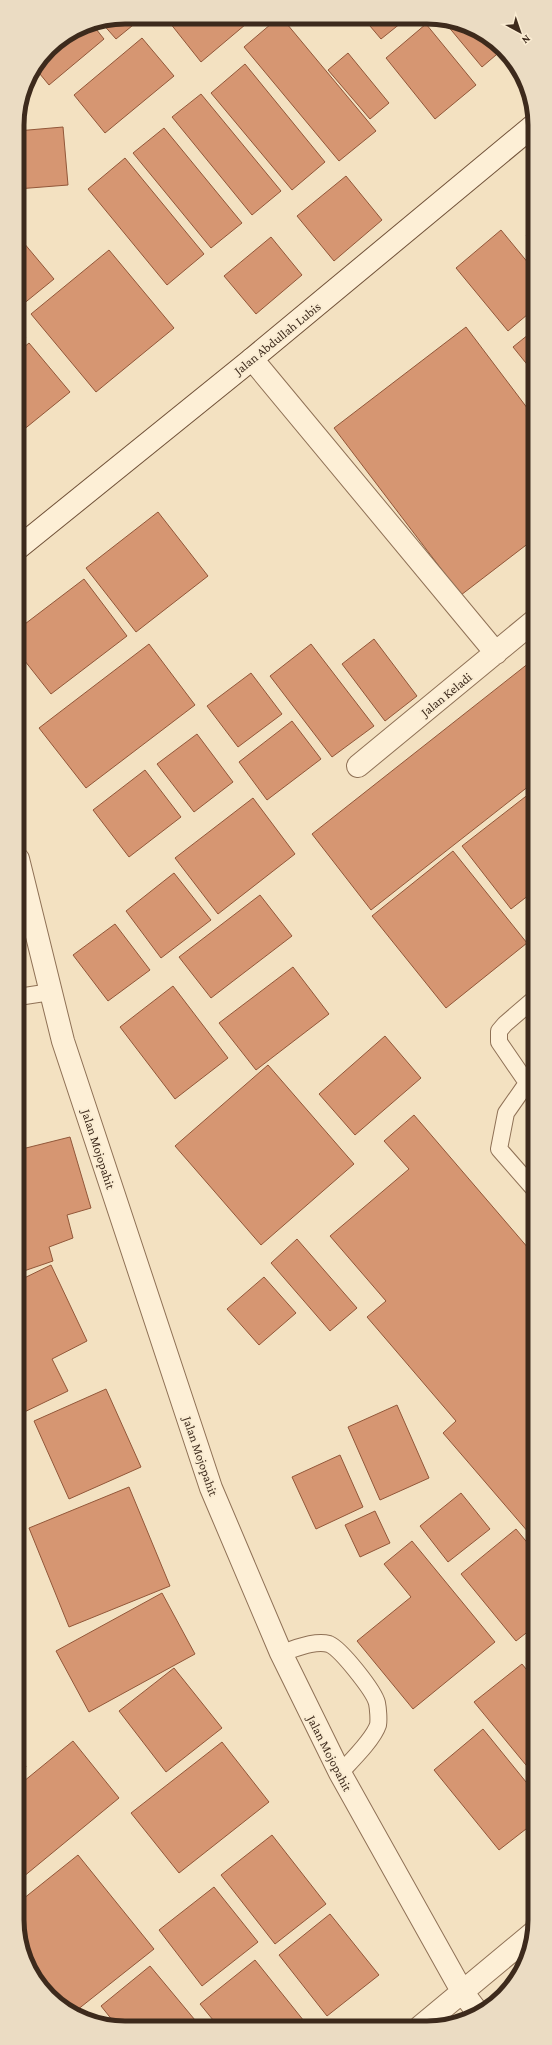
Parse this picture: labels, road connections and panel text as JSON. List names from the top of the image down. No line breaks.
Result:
{"streets":{"street":["Jalan Abdullah Lubis","Jalan Keladi","Jalan Mojopahit"]},"north":"bottom right"}
